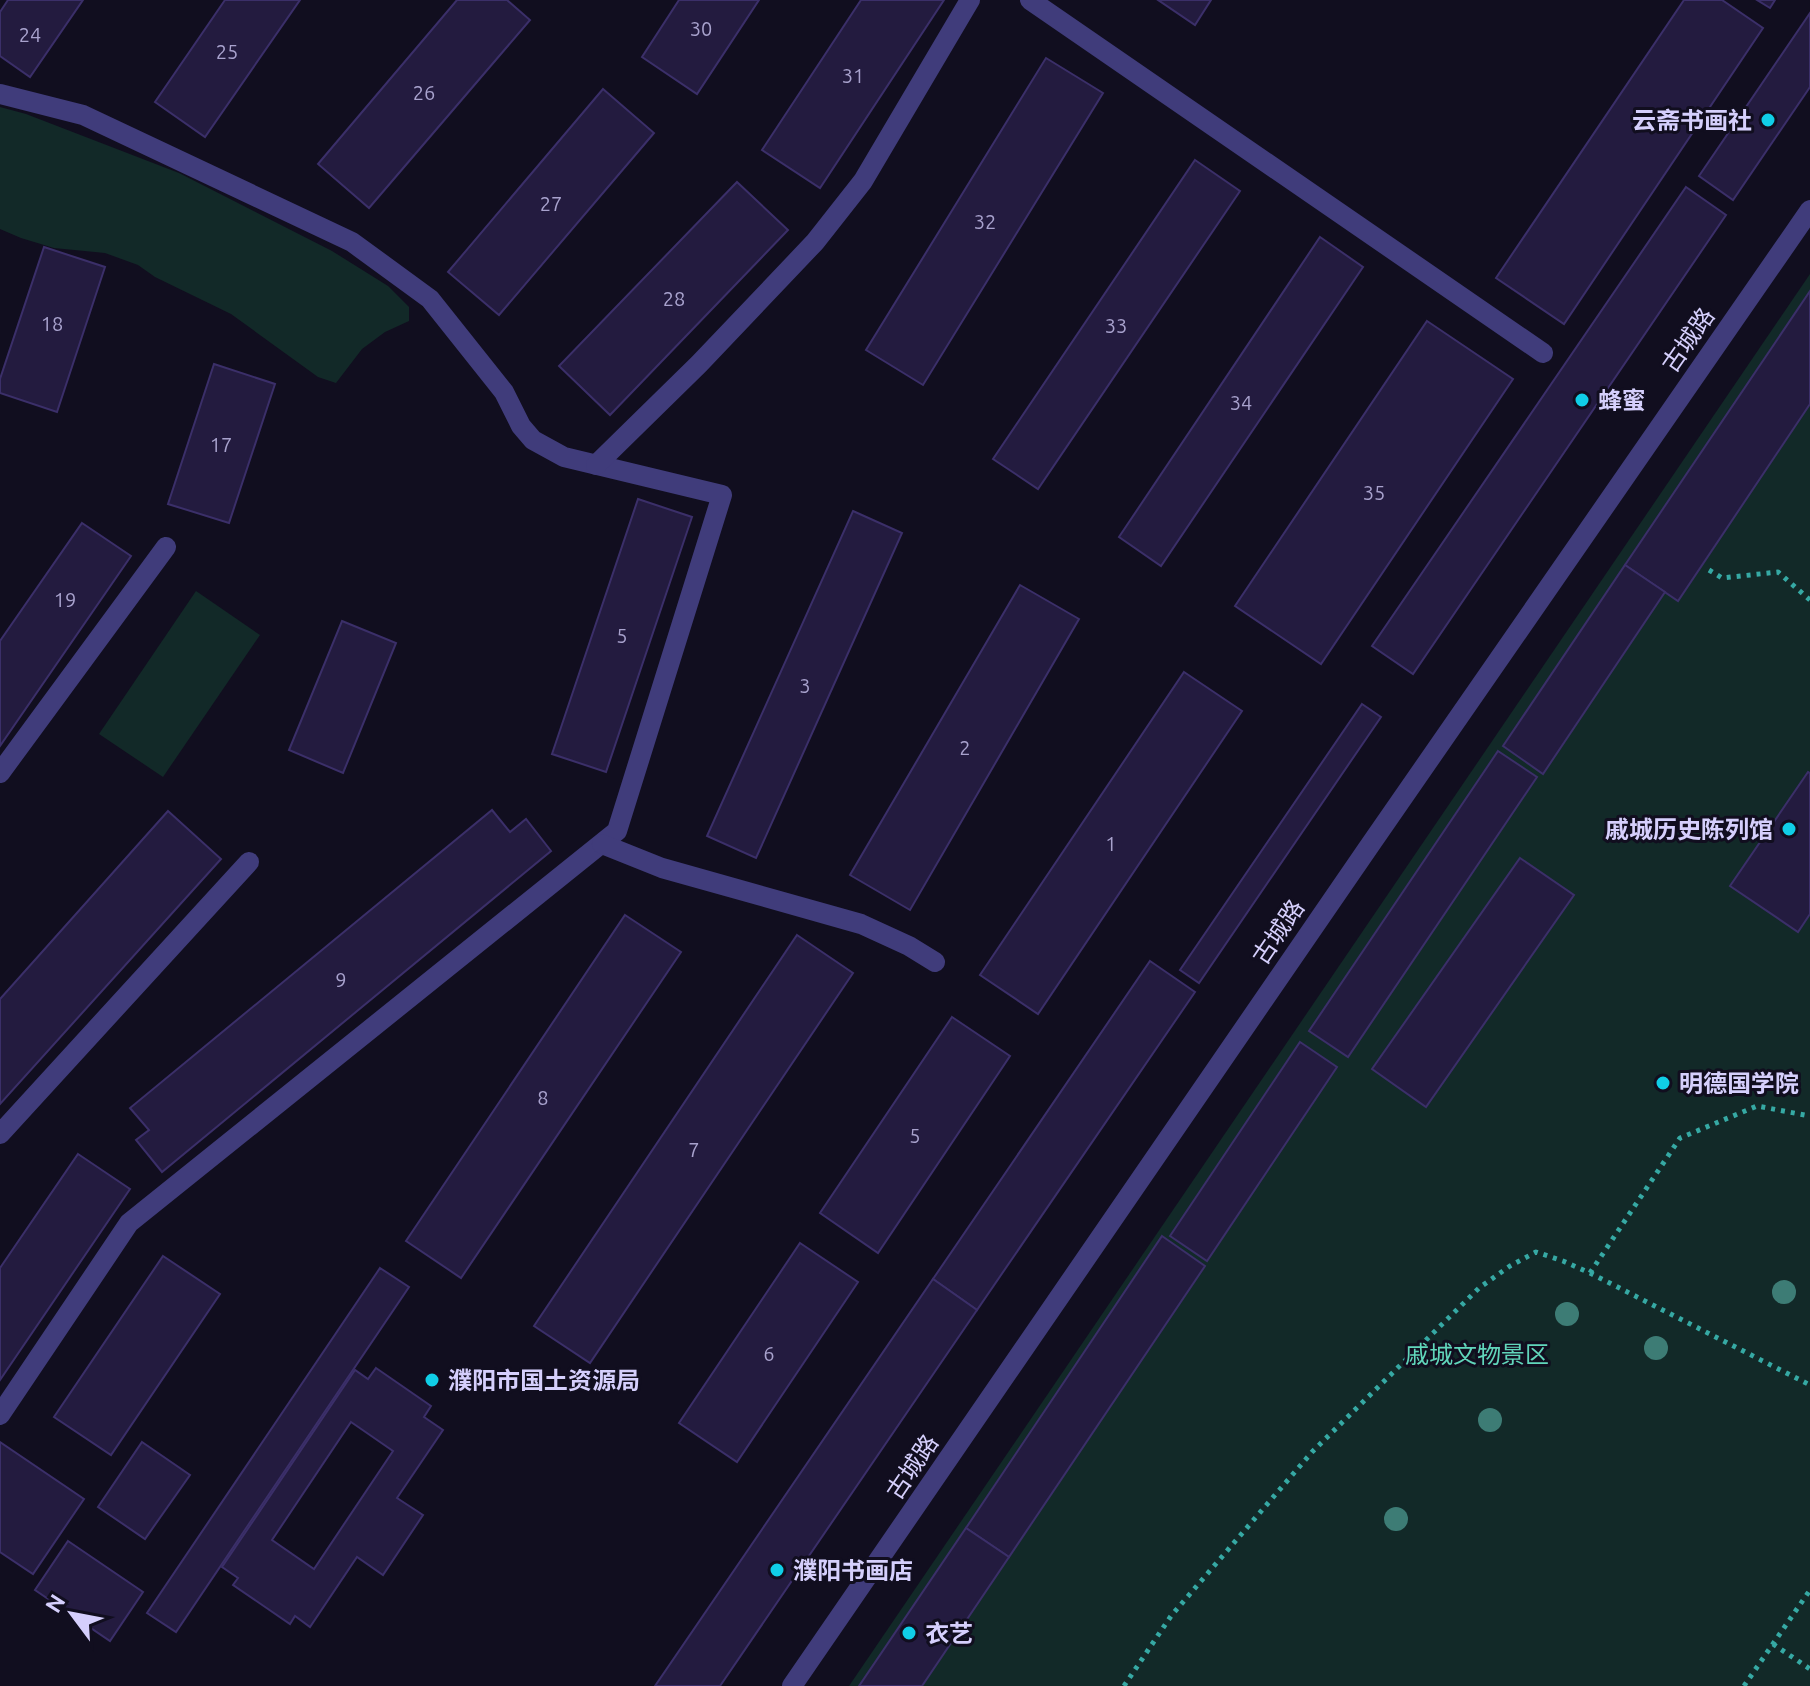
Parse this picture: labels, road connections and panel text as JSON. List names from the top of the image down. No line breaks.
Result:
{"streets":{"street":["古城路"]},"parks":["戚城文物景区"],"places":["云斋书画社","蜂蜜","戚城历史陈列馆","明德国学院","濮阳市国土资源局","濮阳书画店","衣艺"],"house_numbers":["30","24","25","31","26","27","32","28","18","33","34","17","35","19","5","3","2","1","9","8","5","7","6"],"north":"top left"}
